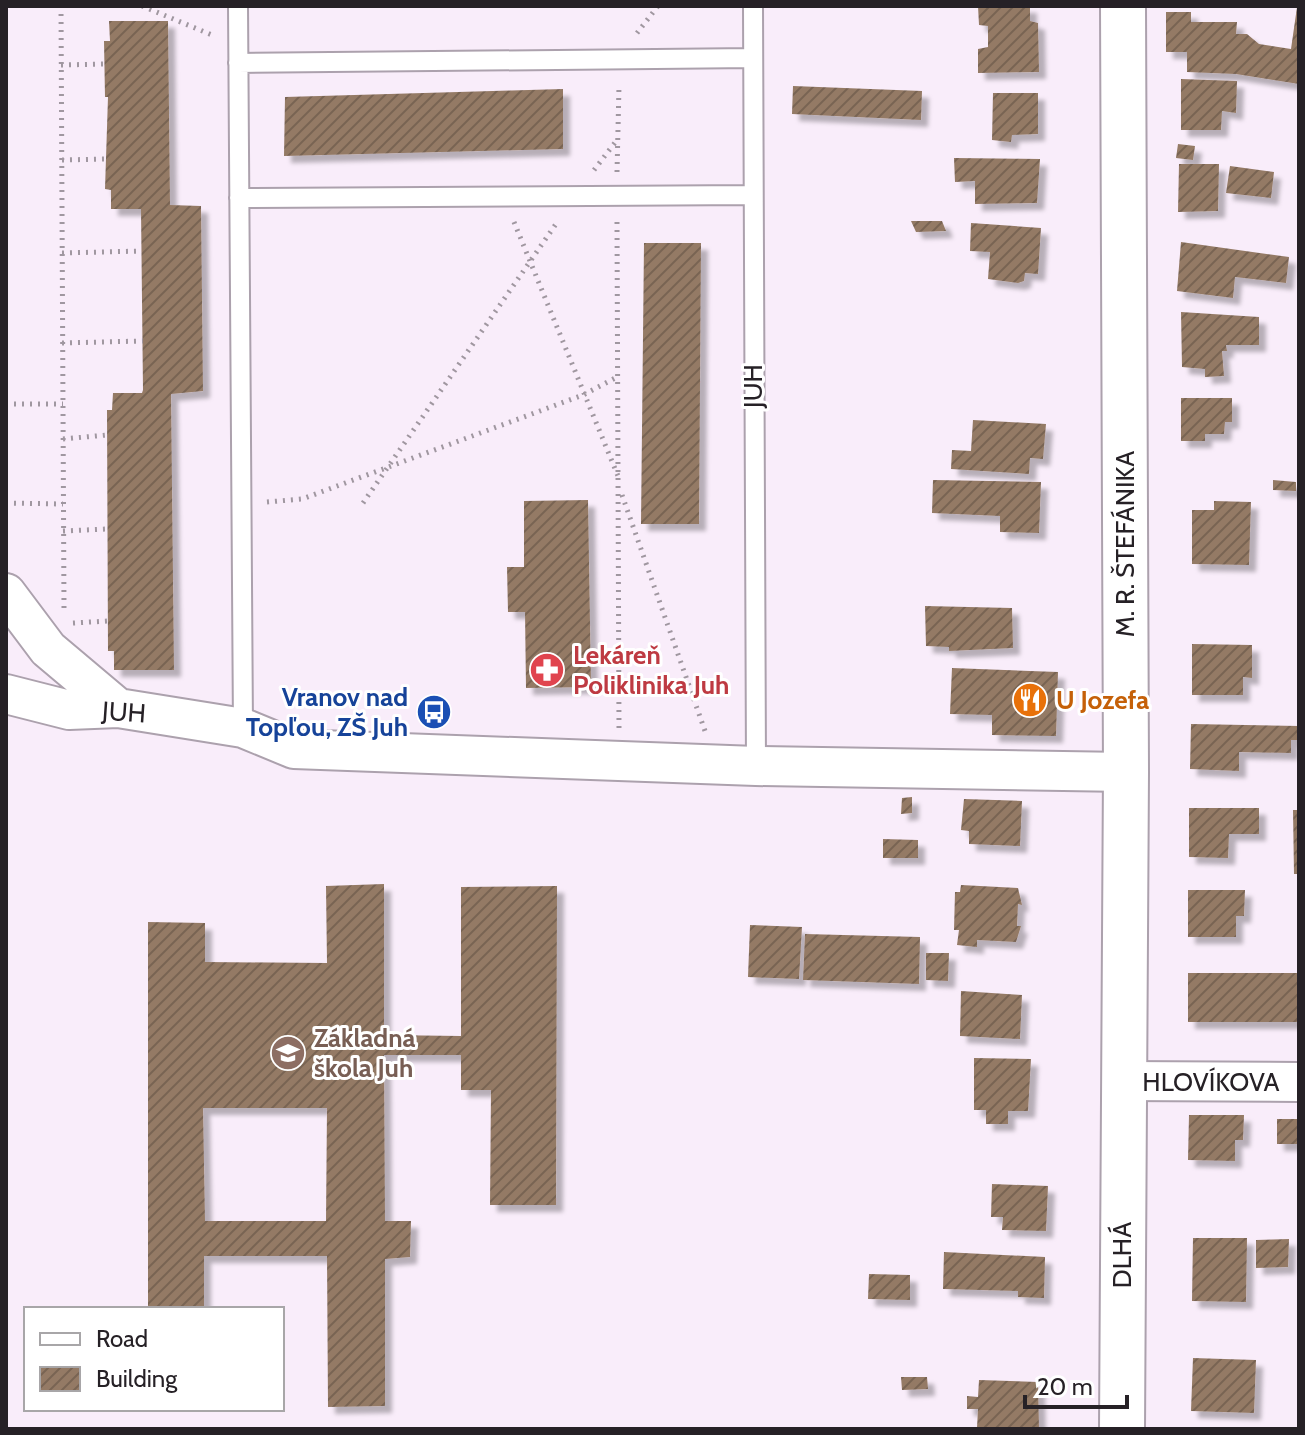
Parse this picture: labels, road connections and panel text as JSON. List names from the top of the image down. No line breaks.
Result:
{"streets":{"street":["JUH","M. R. ŠTEFÁNIKA","HLOVÍKOVA","DLHÁ"]},"crossings":[["JUH","M. R. ŠTEFÁNIKA"],["M. R. ŠTEFÁNIKA","HLOVÍKOVA"],["M. R. ŠTEFÁNIKA","DLHÁ"],["HLOVÍKOVA","DLHÁ"]],"places":{"pharmacy":["Lekáreň Poliklinika Juh"],"restaurant":["U Jozefa"],"bus stop":["Vranov nad Topľou, ZŠ Juh"],"school or university":["Základná škola Juh"]},"legend":["Road","Building"],"scale_bar":"20 m"}
